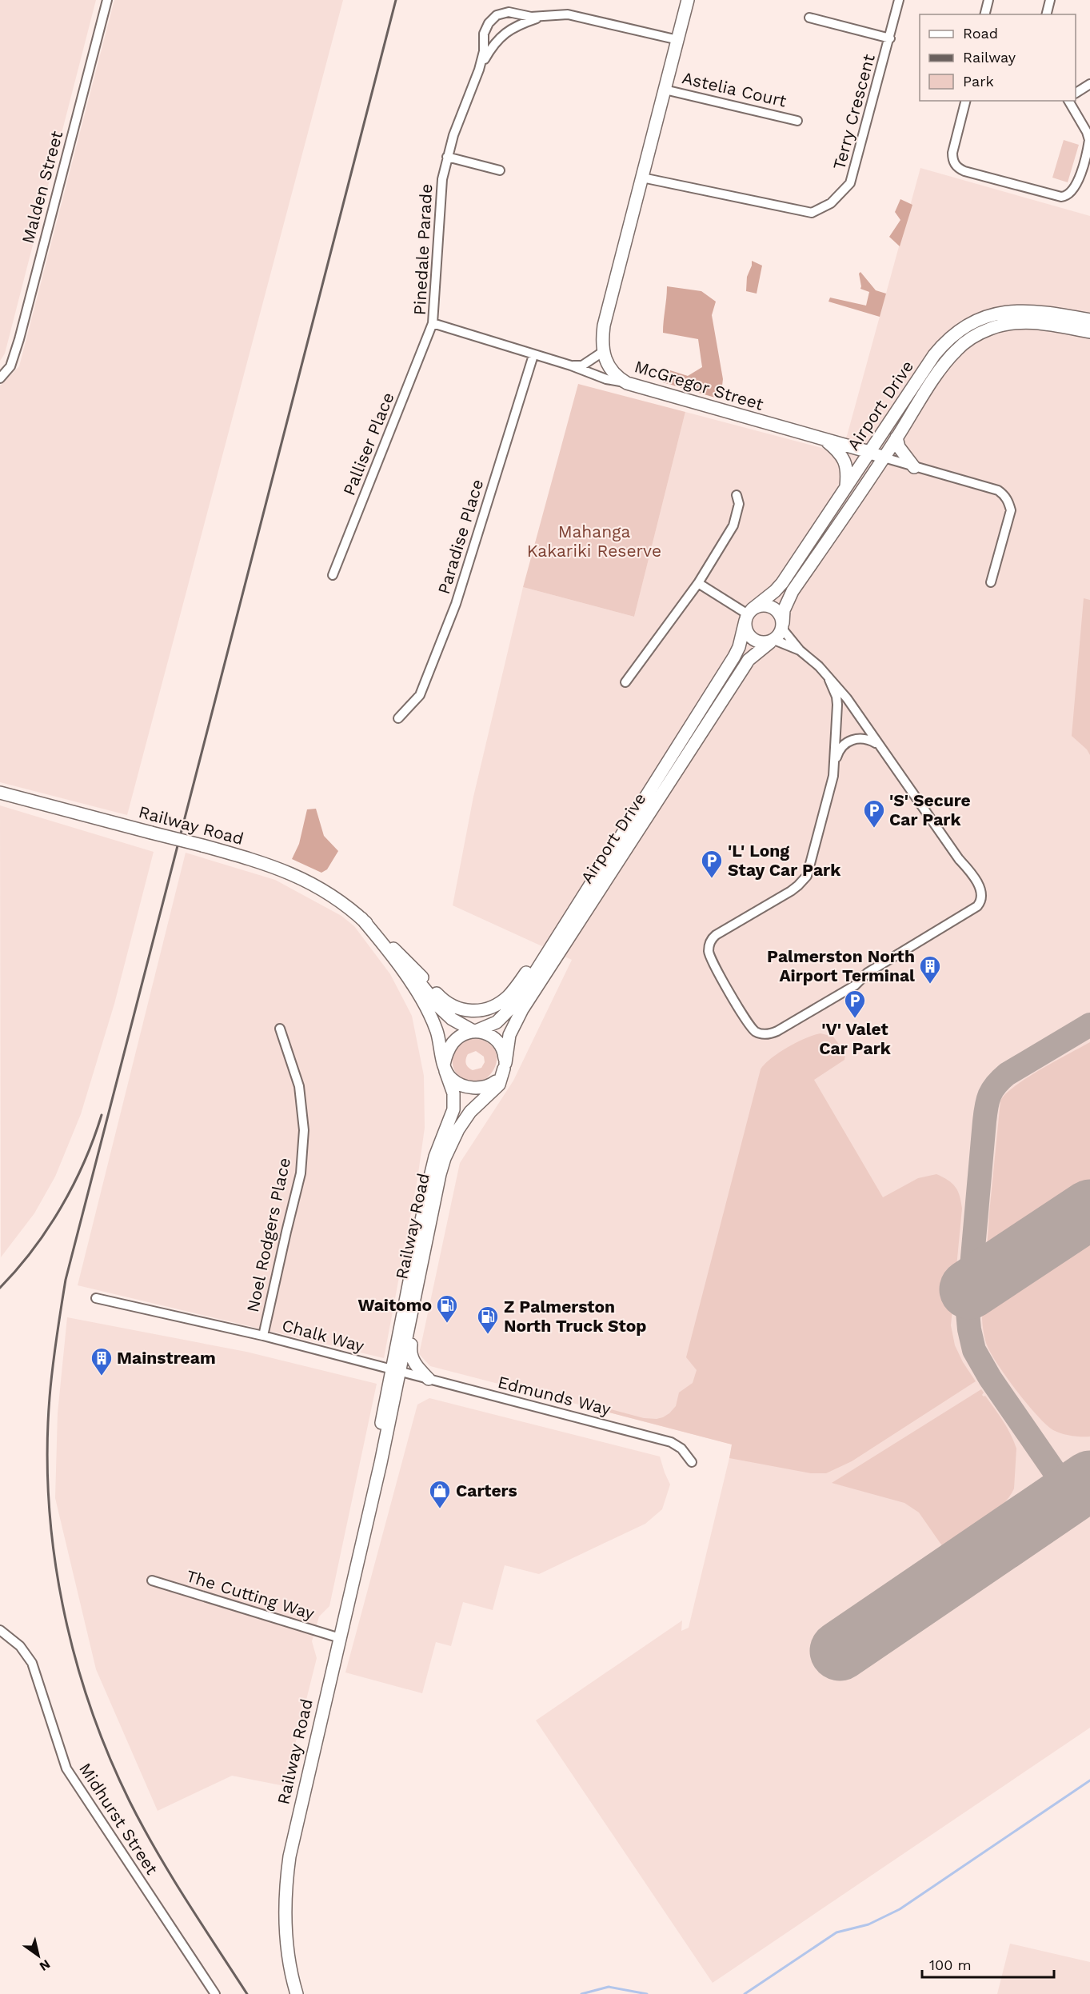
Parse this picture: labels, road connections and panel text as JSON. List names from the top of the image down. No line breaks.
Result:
{"streets":{"main road":["McGregor Street","Airport Drive","Railway Road"],"street":["Astelia Court","Terry Crescent","Malden Street","Pinedale Parade","Palliser Place","Paradise Place","Noel Rodgers Place","Chalk Way","Edmunds Way","The Cutting Way","Midhurst Street"]},"crossings":[["Astelia Court","McGregor Street"],["Terry Crescent","McGregor Street"],["Pinedale Parade","McGregor Street"],["Pinedale Parade","Palliser Place"],["Pinedale Parade","Paradise Place"],["McGregor Street","Airport Drive"],["Airport Drive","Railway Road"],["Railway Road","Chalk Way"],["Railway Road","Edmunds Way"],["Railway Road","The Cutting Way"],["Noel Rodgers Place","Chalk Way"],["Chalk Way","Edmunds Way"]],"parks":["Mahanga Kakariki Reserve"],"places":{"parking":["'S' Secure Car Park","'L' Long Stay Car Park","'V' Valet Car Park"],"building":["Palmerston North Airport Terminal","Mainstream"],"fuel station":["Waitomo","Z Palmerston North Truck Stop"],"shop":["Carters"]},"legend":["Road","Railway","Park"],"scale_bar":"100 m","north":"bottom right"}
